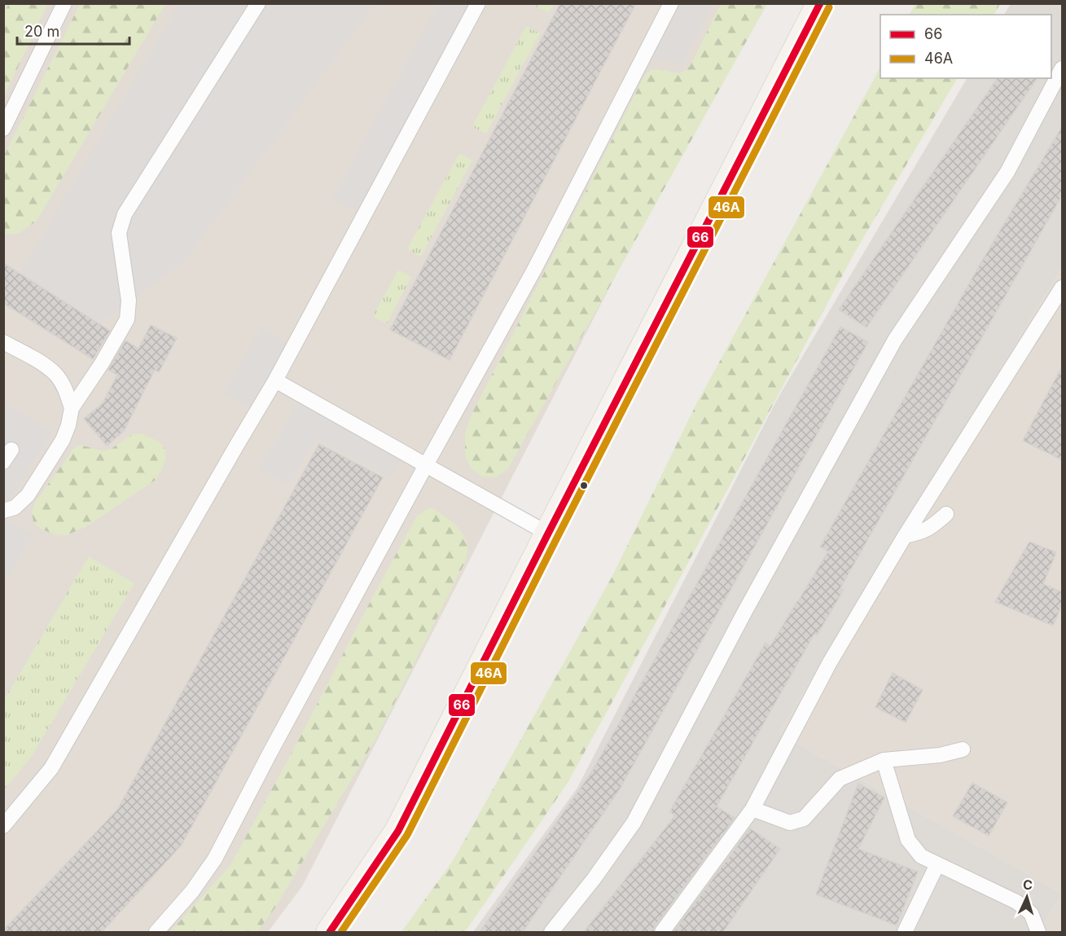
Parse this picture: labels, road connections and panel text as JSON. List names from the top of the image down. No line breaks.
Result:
{"lines":["transit line 66","transit line 46А"],"legend":["66","46А"],"scale_bar":"20 m","north":"top"}
